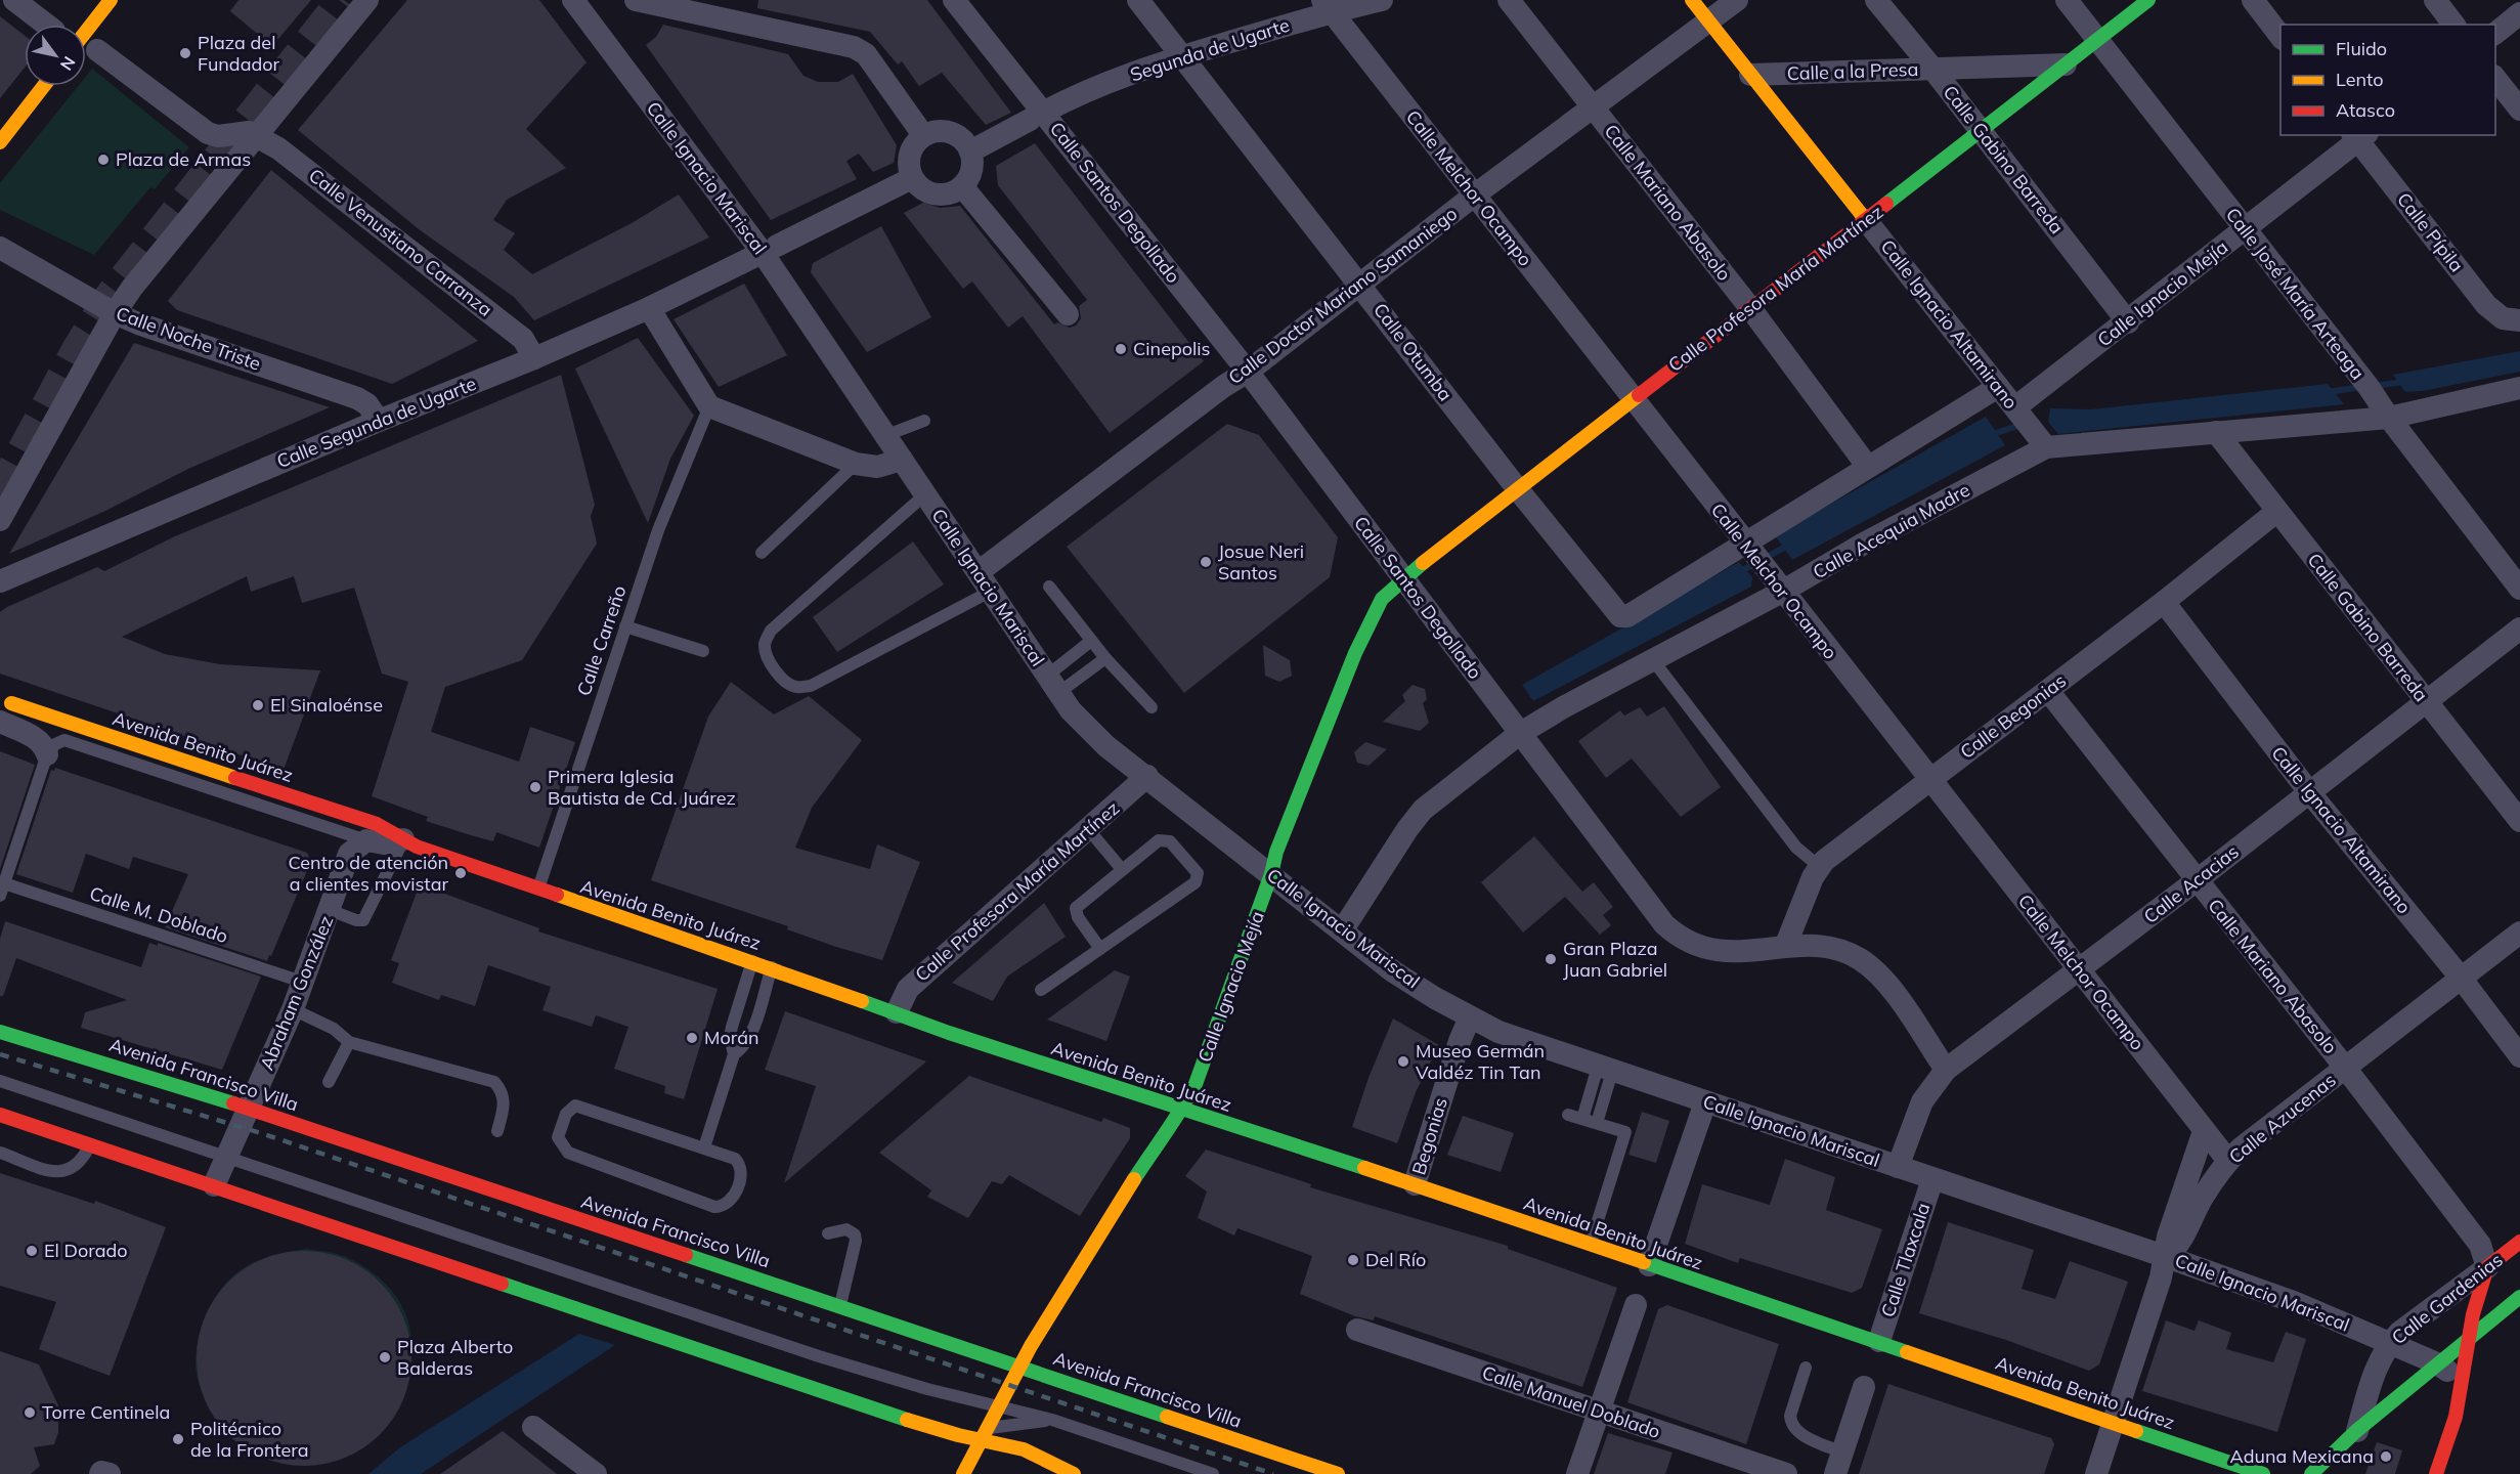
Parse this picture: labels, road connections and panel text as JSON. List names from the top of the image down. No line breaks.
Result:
{"streets":{"main road":["Calle Profesora María Martínez","Calle Ignacio Mejía","Calle Ignacio Altamirano","Avenida Benito Juárez","Avenida Francisco Villa","Calle Gardenias"],"street":["Segunda de Ugarte","Calle a la Presa","Calle Gabino Barreda","Calle Ignacio Mariscal","Calle Melchor Ocampo","Calle Santos Degollado","Calle Mariano Abasolo","Calle Pípila","Calle Venustiano Carranza","Calle José María Arteaga","Calle Doctor Mariano Samaniego","Calle Noche Triste","Calle Otumba","Calle Segunda de Ugarte","Calle Acequia Madre","Calle Begonias","Calle Acacias","Abraham González","Calle Azucenas","Begonias","Calle Tlaxcala","Calle Manuel Doblado"],"lane":["Calle Carreño","Calle M. Doblado"]},"crossings":[["Segunda de Ugarte","Calle Melchor Ocampo"],["Segunda de Ugarte","Calle Santos Degollado"],["Segunda de Ugarte","Calle Otumba"],["Calle a la Presa","Calle Gabino Barreda"],["Calle a la Presa","Calle Profesora María Martínez"],["Calle a la Presa","Calle Ignacio Altamirano"],["Calle Gabino Barreda","Calle Profesora María Martínez"],["Calle Gabino Barreda","Calle Ignacio Mejía"],["Calle Gabino Barreda","Calle Acequia Madre"],["Calle Gabino Barreda","Calle Begonias"],["Calle Gabino Barreda","Calle Acacias"],["Calle Ignacio Mariscal","Calle Profesora María Martínez"],["Calle Ignacio Mariscal","Calle Ignacio Mejía"],["Calle Ignacio Mariscal","Calle Doctor Mariano Samaniego"],["Calle Ignacio Mariscal","Calle Acequia Madre"],["Calle Ignacio Mariscal","Calle Acacias"],["Calle Ignacio Mariscal","Calle Azucenas"],["Calle Ignacio Mariscal","Begonias"],["Calle Ignacio Mariscal","Calle Tlaxcala"],["Calle Ignacio Mariscal","Calle Gardenias"],["Calle Melchor Ocampo","Calle Profesora María Martínez"],["Calle Melchor Ocampo","Calle Doctor Mariano Samaniego"],["Calle Melchor Ocampo","Calle Otumba"],["Calle Melchor Ocampo","Calle Acequia Madre"],["Calle Melchor Ocampo","Calle Begonias"],["Calle Melchor Ocampo","Calle Acacias"],["Calle Melchor Ocampo","Calle Azucenas"],["Calle Santos Degollado","Calle Profesora María Martínez"],["Calle Santos Degollado","Calle Ignacio Mejía"],["Calle Santos Degollado","Calle Doctor Mariano Samaniego"],["Calle Santos Degollado","Calle Acequia Madre"],["Calle Santos Degollado","Calle Begonias"],["Calle Santos Degollado","Calle Acacias"],["Calle Mariano Abasolo","Calle Profesora María Martínez"],["Calle Mariano Abasolo","Calle Doctor Mariano Samaniego"],["Calle Mariano Abasolo","Calle Begonias"],["Calle Mariano Abasolo","Calle Acacias"],["Calle Mariano Abasolo","Calle Azucenas"],["Calle Mariano Abasolo","Calle Gardenias"],["Calle Pípila","Calle Ignacio Mejía"],["Calle Venustiano Carranza","Calle Segunda de Ugarte"],["Calle Profesora María Martínez","Calle Ignacio Mejía"],["Calle Profesora María Martínez","Calle José María Arteaga"],["Calle Profesora María Martínez","Calle Ignacio Altamirano"],["Calle Profesora María Martínez","Calle Otumba"],["Calle Profesora María Martínez","Avenida Benito Juárez"],["Calle Ignacio Mejía","Calle José María Arteaga"],["Calle Ignacio Mejía","Calle Ignacio Altamirano"],["Calle Ignacio Mejía","Avenida Benito Juárez"],["Calle Ignacio Mejía","Avenida Francisco Villa"],["Calle José María Arteaga","Calle Acequia Madre"],["Calle Doctor Mariano Samaniego","Calle Ignacio Altamirano"],["Calle Doctor Mariano Samaniego","Calle Otumba"],["Calle Ignacio Altamirano","Calle Acequia Madre"],["Calle Ignacio Altamirano","Calle Begonias"],["Calle Ignacio Altamirano","Calle Acacias"],["Calle Ignacio Altamirano","Calle Azucenas"],["Calle Noche Triste","Calle Segunda de Ugarte"],["Calle Carreño","Avenida Benito Juárez"],["Avenida Benito Juárez","Calle Azucenas"],["Avenida Benito Juárez","Begonias"],["Avenida Benito Juárez","Calle Tlaxcala"],["Calle M. Doblado","Abraham González"],["Abraham González","Avenida Francisco Villa"]],"places":["Plaza del Fundador","Plaza de Armas","Cinepolis","Josue Neri Santos","El Sinaloénse","Primera Iglesia Bautista de Cd. Juárez","Centro de atención a clientes movistar","Gran Plaza Juan Gabriel","Morán","Museo Germán Valdéz Tin Tan","El Dorado","Del Río","Plaza Alberto Balderas","Torre Centinela","Politécnico de la Frontera","Aduna Mexicana"],"legend":["Fluido","Lento","Atasco"],"north":"bottom right"}
